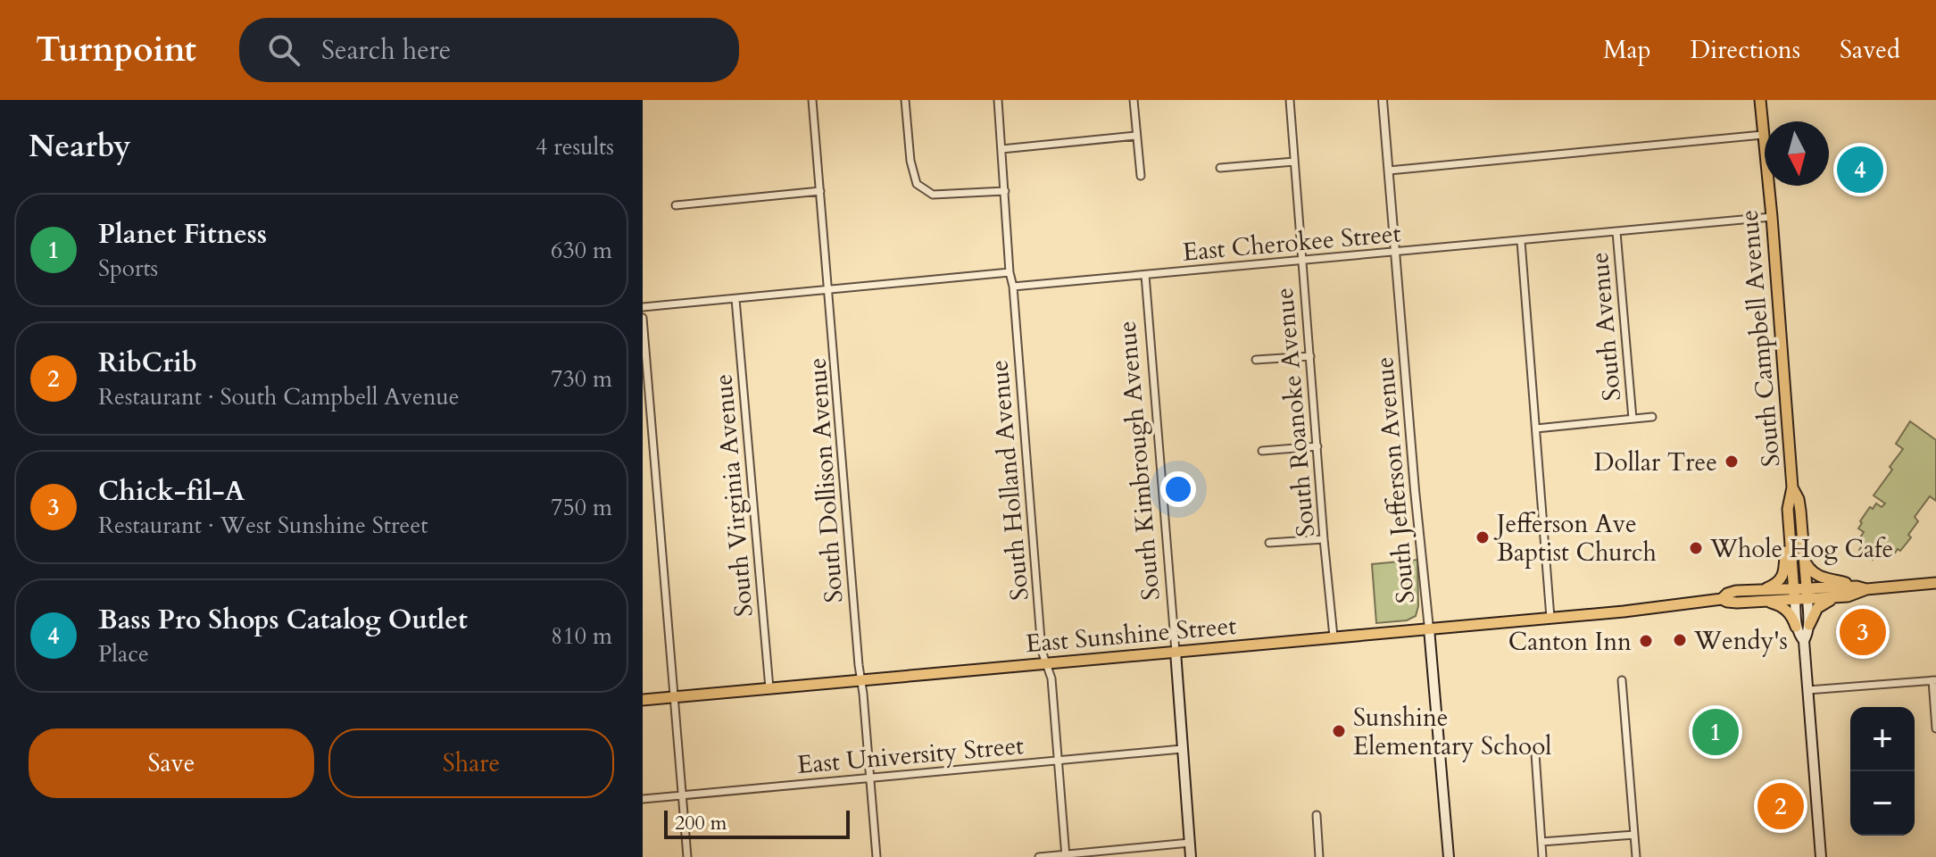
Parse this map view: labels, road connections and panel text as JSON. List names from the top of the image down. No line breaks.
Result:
{"streets":{"main road":["South Campbell Avenue","South Kimbrough Avenue","South Jefferson Avenue","East Sunshine Street"],"street":["East Cherokee Street","South Avenue","South Roanoke Avenue","South Dollison Avenue","South Holland Avenue","South Virginia Avenue","East University Street"]},"crossings":[["East Cherokee Street","South Avenue"],["East Cherokee Street","South Campbell Avenue"],["East Cherokee Street","South Roanoke Avenue"],["East Cherokee Street","South Kimbrough Avenue"],["East Cherokee Street","South Holland Avenue"],["East Cherokee Street","South Jefferson Avenue"],["South Roanoke Avenue","East Sunshine Street"],["South Kimbrough Avenue","East Sunshine Street"],["South Kimbrough Avenue","East University Street"],["South Dollison Avenue","East Sunshine Street"],["South Dollison Avenue","East University Street"],["South Holland Avenue","East Sunshine Street"],["South Holland Avenue","East University Street"],["South Jefferson Avenue","East Sunshine Street"],["South Virginia Avenue","East Sunshine Street"]],"places":["Dollar Tree","Jefferson Ave Baptist Church","Whole Hog Cafe","Wendy's","Canton Inn","Sunshine Elementary School"],"scale_bar":"200 m","north":"bottom","page":{"header":"Turnpoint","search":"Search here","nav":["Map","Directions","Saved"],"heading":["Nearby","4 results"],"pins":["4","3","1","2"],"list":[{"mark":"1","name":"Planet Fitness","note":"Sports","value":"630 m"},{"mark":"2","name":"RibCrib","note":"Restaurant · South Campbell Avenue","value":"730 m"},{"mark":"3","name":"Chick-fil-A","note":"Restaurant · West Sunshine Street","value":"750 m"},{"mark":"4","name":"Bass Pro Shops Catalog Outlet","note":"Place","value":"810 m"}],"buttons":["Save","Share"],"map_buttons":["+","−"],"scale":"200 m"}}
